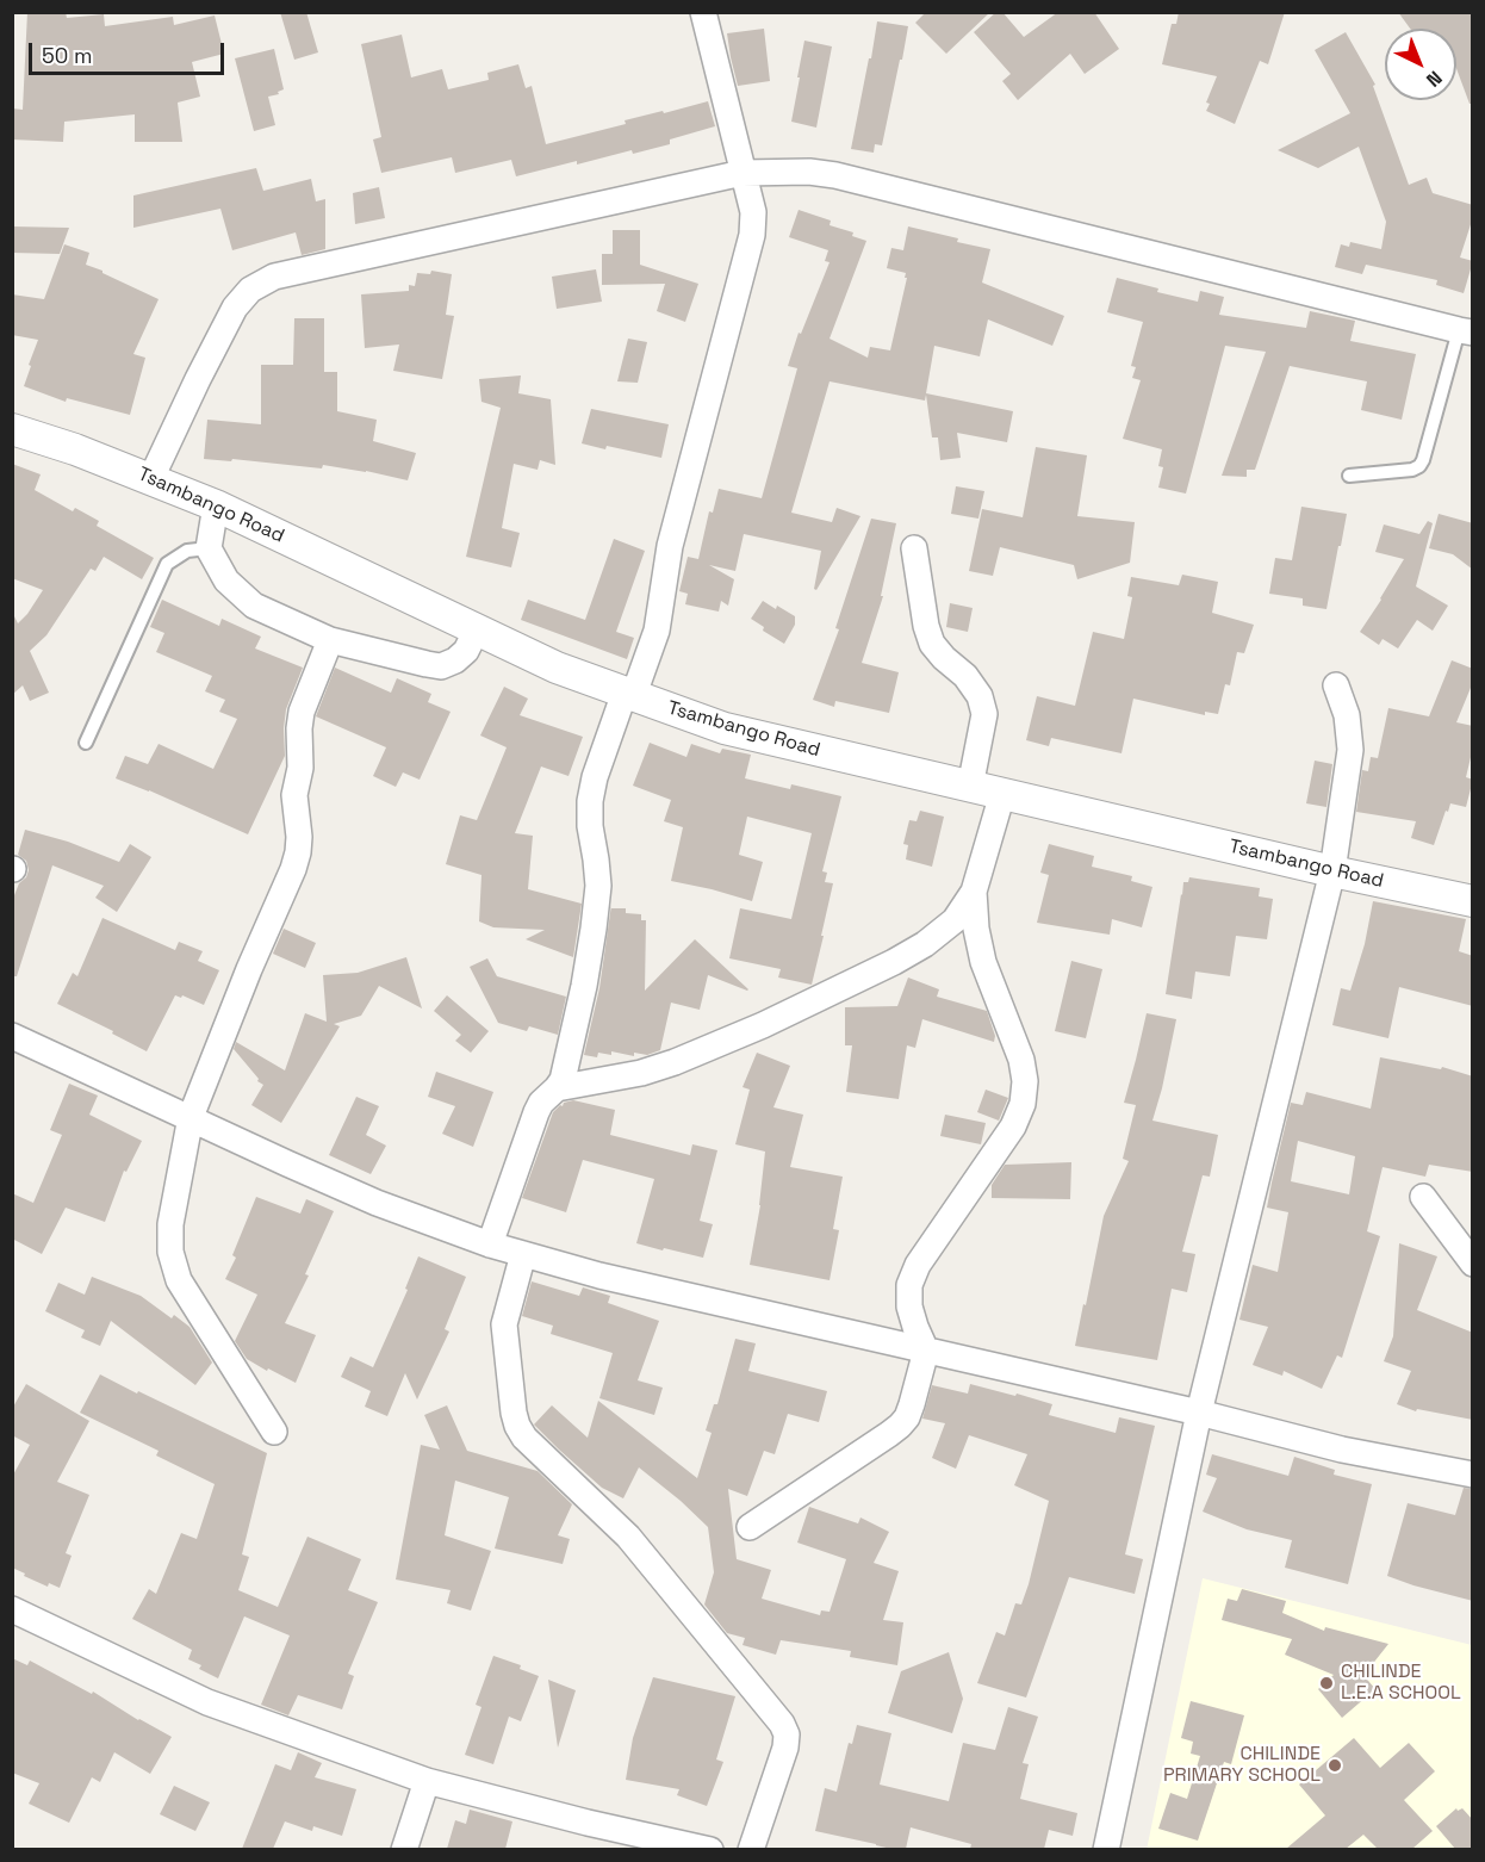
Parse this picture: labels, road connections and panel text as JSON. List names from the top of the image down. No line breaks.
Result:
{"streets":{"street":["Tsambango Road"]},"places":["CHILINDE L.E.A SCHOOL","CHILINDE PRIMARY SCHOOL"],"scale_bar":"50 m","north":"bottom right"}
